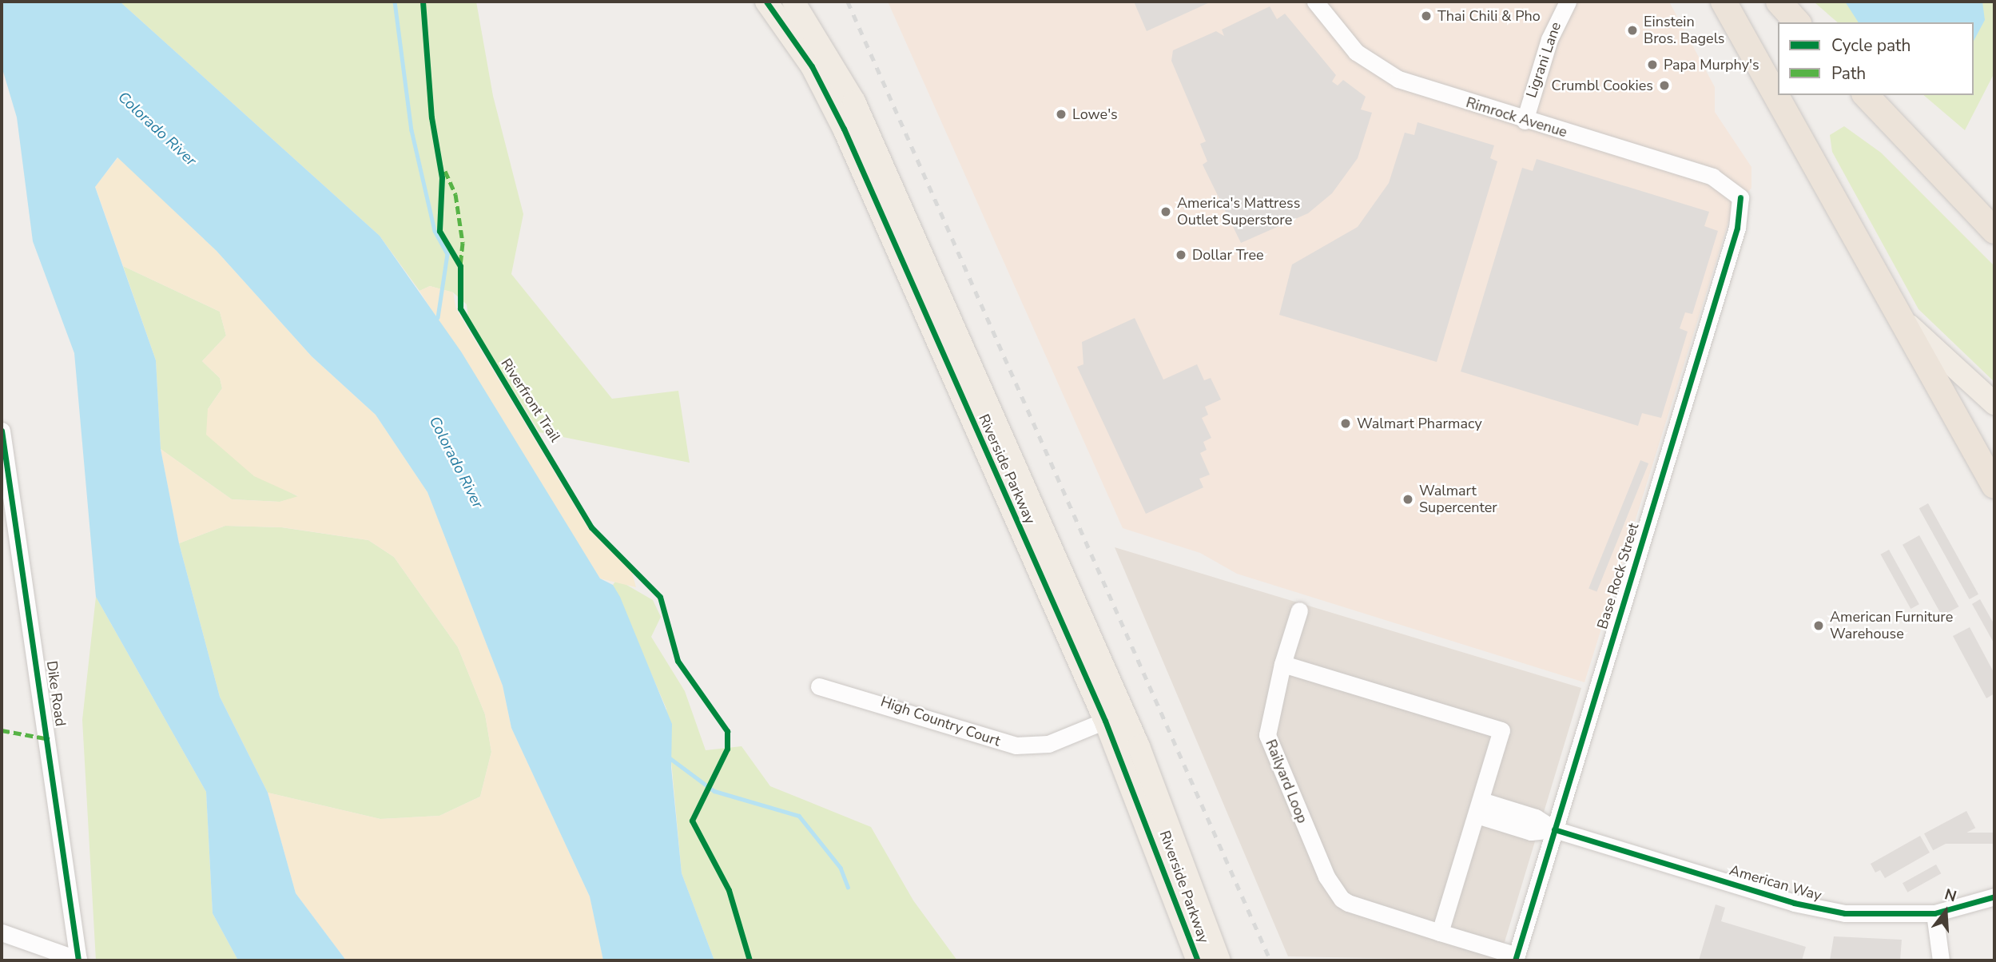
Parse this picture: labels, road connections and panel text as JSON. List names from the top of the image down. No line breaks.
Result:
{"streets":{"main road":["Riverside Parkway"],"street":["Ligrani Lane","Rimrock Avenue","Base Rock Street","Dike Road","High Country Court","Railyard Loop","American Way"],"cycle path":["Riverfront Trail"]},"crossings":[["Ligrani Lane","Rimrock Avenue"],["Rimrock Avenue","Base Rock Street"],["Riverside Parkway","High Country Court"],["Base Rock Street","Railyard Loop"],["Base Rock Street","American Way"]],"water":["Colorado River"],"places":["Thai Chili & Pho","Einstein Bros. Bagels","Papa Murphy's","Crumbl Cookies","Lowe's","America's Mattress Outlet Superstore","Dollar Tree","Walmart Pharmacy","Walmart Supercenter","American Furniture Warehouse"],"legend":["Cycle path","Path"],"north":"top"}
